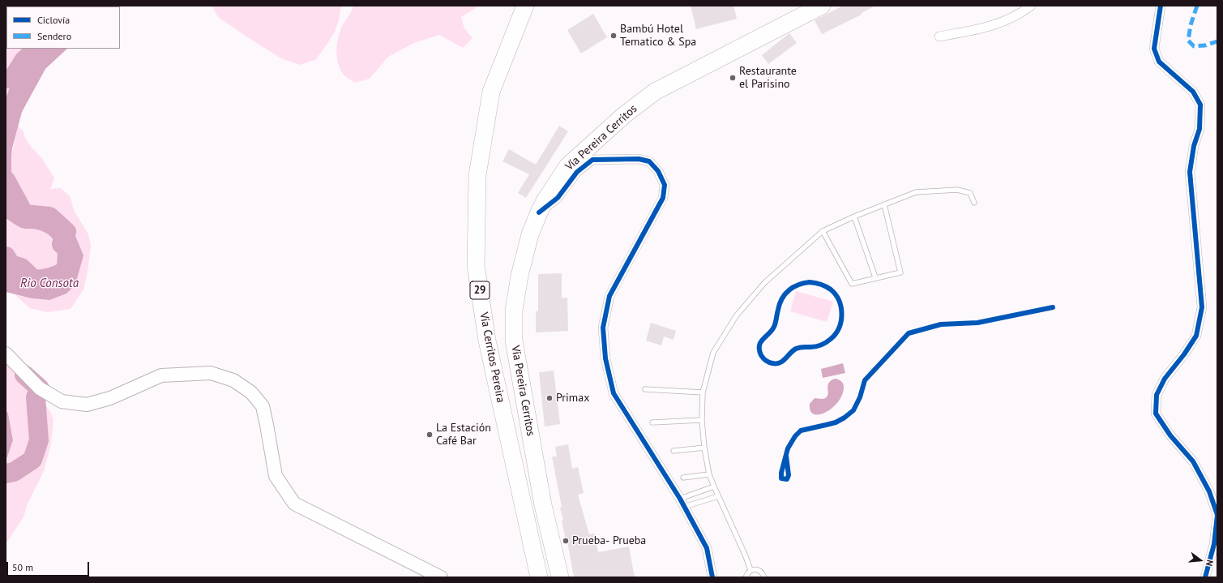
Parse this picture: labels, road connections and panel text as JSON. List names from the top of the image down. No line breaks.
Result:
{"streets":{"highway":["Vía Pereira Cerritos","29","Vía Cerritos Pereira"]},"water":["Rio Consota"],"places":["Bambú Hotel Tematico & Spa","Restaurante el Parisino","Primax","La Estación Café Bar","Prueba- Prueba"],"legend":["Ciclovía","Sendero"],"scale_bar":"50 m","north":"right"}
